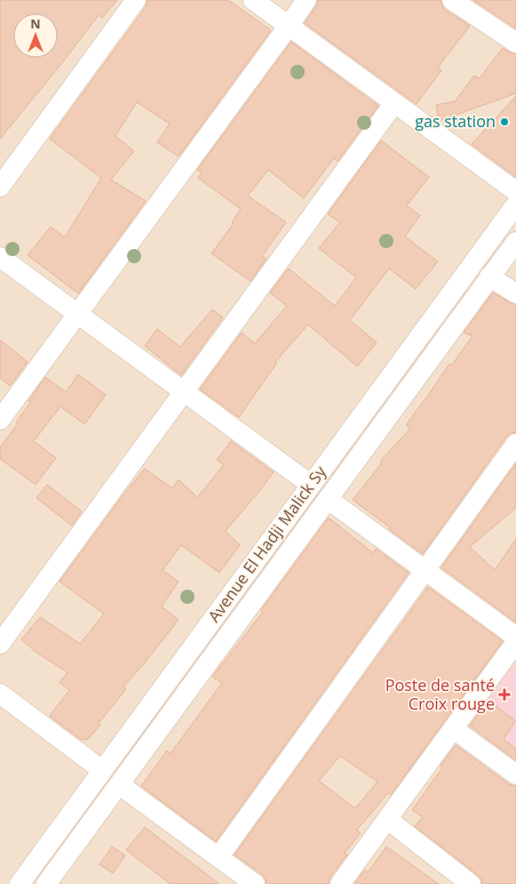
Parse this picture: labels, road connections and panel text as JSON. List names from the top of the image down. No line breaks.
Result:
{"streets":{"street":["Avenue El Hadji Malick Sy"]},"places":{"other":["gas station"],"health":["Poste de santé Croix rouge"]},"north":"top"}
